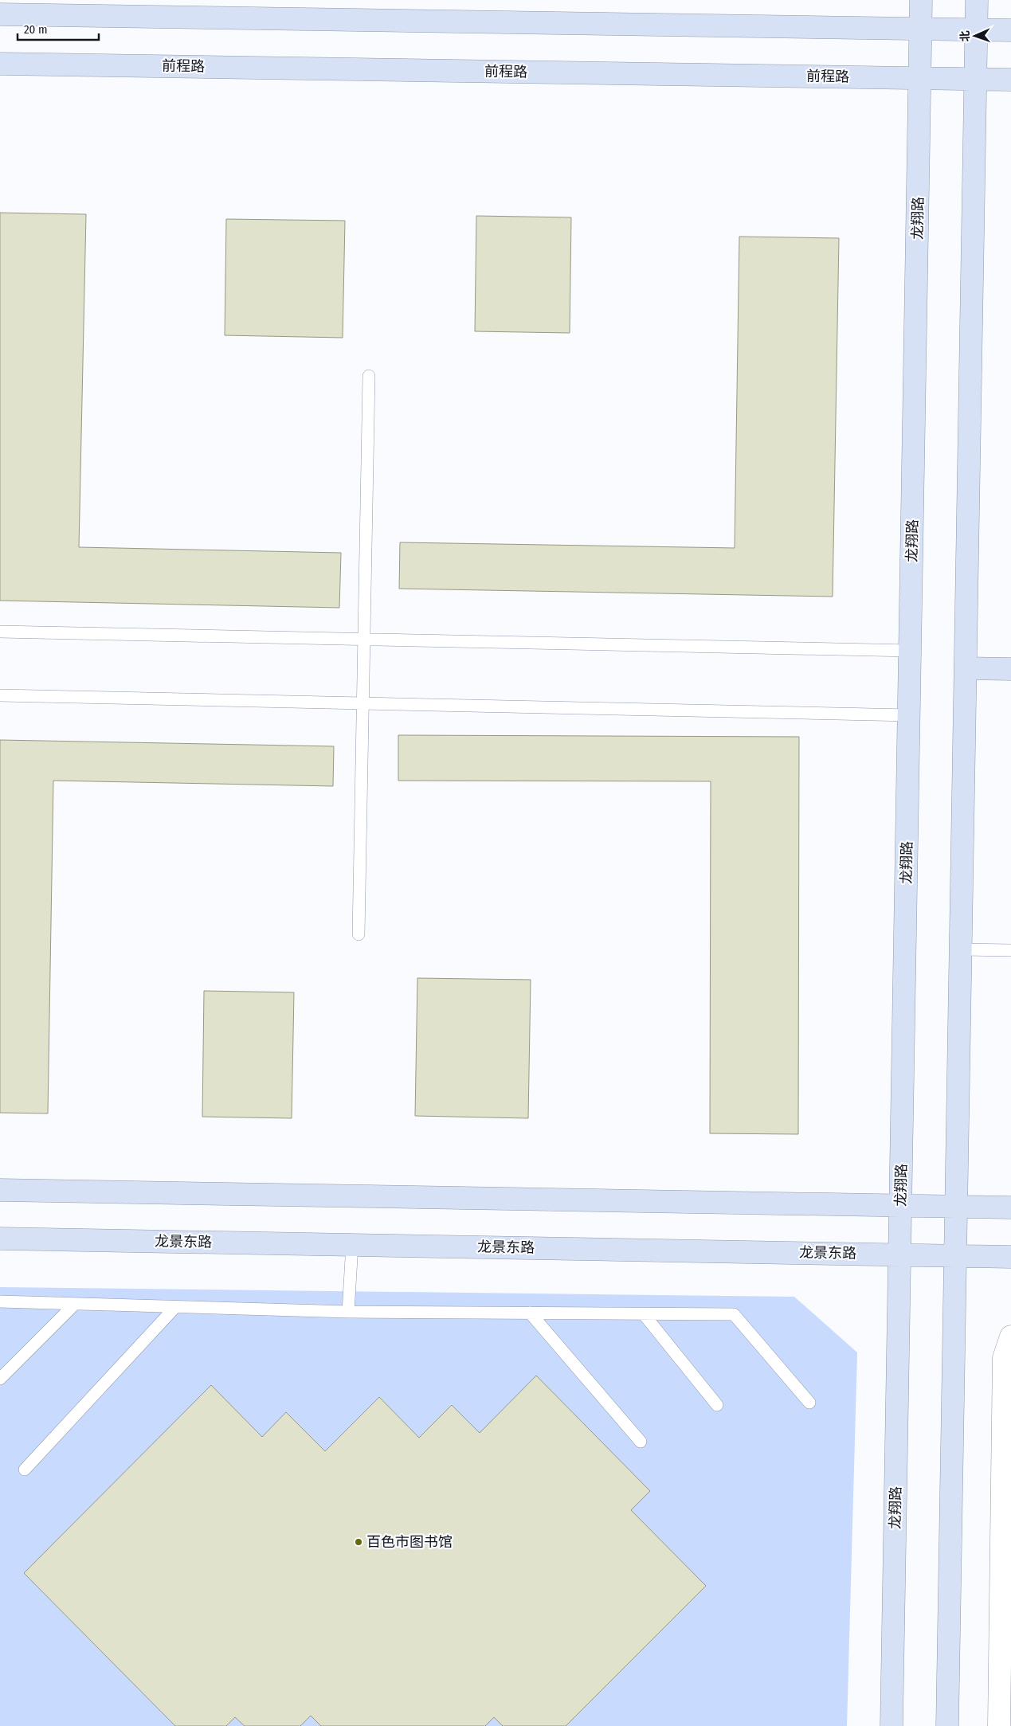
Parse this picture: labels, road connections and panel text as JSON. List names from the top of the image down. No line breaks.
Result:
{"streets":{"main road":["前程路","龙翔路","龙景东路"]},"crossings":[["前程路","龙翔路"],["龙翔路","龙景东路"]],"places":["百色市图书馆"],"scale_bar":"20 m","north":"left"}
